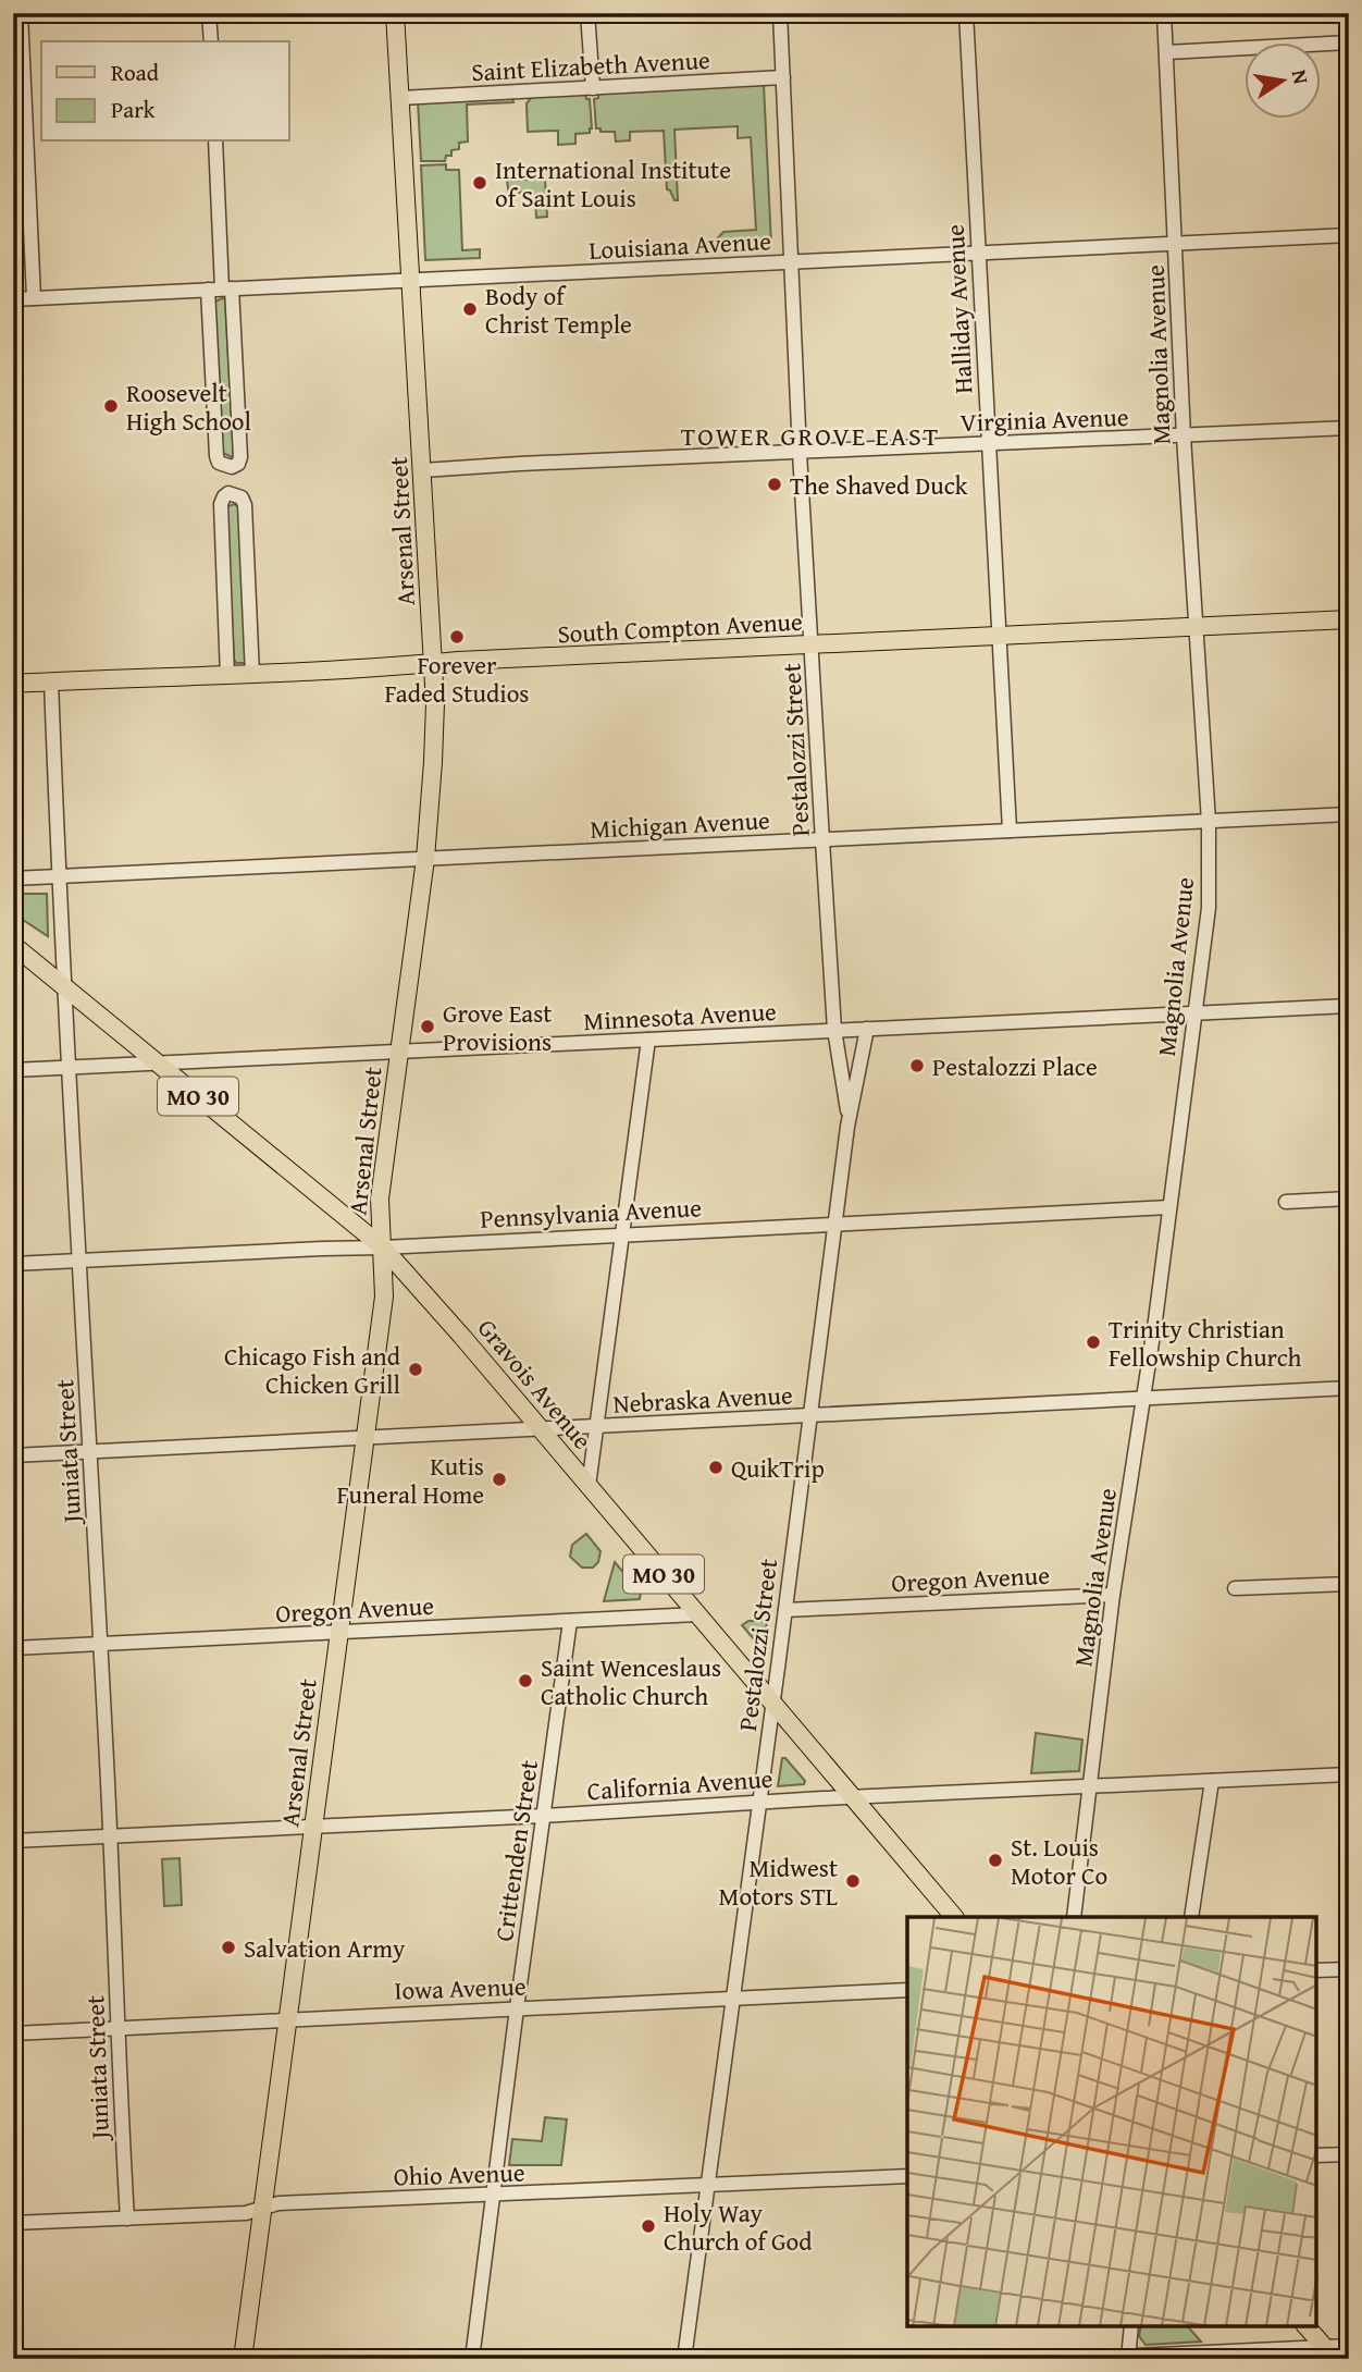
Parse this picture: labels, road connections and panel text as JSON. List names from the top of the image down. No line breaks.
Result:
{"streets":{"main road":["Arsenal Street","South Compton Avenue","MO 30","Gravois Avenue"],"street":["Saint Elizabeth Avenue","Louisiana Avenue","Halliday Avenue","Magnolia Avenue","Virginia Avenue","Pestalozzi Street","Michigan Avenue","Minnesota Avenue","Pennsylvania Avenue","Nebraska Avenue","Juniata Street","Oregon Avenue","California Avenue","Crittenden Street","Iowa Avenue","Ohio Avenue"]},"crossings":[["Saint Elizabeth Avenue","Arsenal Street"],["Saint Elizabeth Avenue","Pestalozzi Street"],["Louisiana Avenue","Halliday Avenue"],["Louisiana Avenue","Magnolia Avenue"],["Louisiana Avenue","Arsenal Street"],["Louisiana Avenue","Pestalozzi Street"],["Halliday Avenue","Virginia Avenue"],["Halliday Avenue","South Compton Avenue"],["Halliday Avenue","Michigan Avenue"],["Magnolia Avenue","Virginia Avenue"],["Magnolia Avenue","South Compton Avenue"],["Magnolia Avenue","Michigan Avenue"],["Magnolia Avenue","Minnesota Avenue"],["Magnolia Avenue","Pennsylvania Avenue"],["Magnolia Avenue","Nebraska Avenue"],["Magnolia Avenue","Oregon Avenue"],["Magnolia Avenue","California Avenue"],["Virginia Avenue","Arsenal Street"],["Virginia Avenue","Pestalozzi Street"],["Arsenal Street","South Compton Avenue"],["Arsenal Street","Michigan Avenue"],["Arsenal Street","Minnesota Avenue"],["Arsenal Street","Pennsylvania Avenue"],["Arsenal Street","Gravois Avenue"],["Arsenal Street","Nebraska Avenue"],["Arsenal Street","Oregon Avenue"],["Arsenal Street","California Avenue"],["Arsenal Street","Iowa Avenue"],["Arsenal Street","Ohio Avenue"],["South Compton Avenue","Pestalozzi Street"],["South Compton Avenue","Juniata Street"],["Pestalozzi Street","Michigan Avenue"],["Pestalozzi Street","Minnesota Avenue"],["Pestalozzi Street","Pennsylvania Avenue"],["Pestalozzi Street","Gravois Avenue"],["Pestalozzi Street","Nebraska Avenue"],["Pestalozzi Street","Oregon Avenue"],["Pestalozzi Street","California Avenue"],["Pestalozzi Street","Iowa Avenue"],["Pestalozzi Street","Ohio Avenue"],["Michigan Avenue","Juniata Street"],["Minnesota Avenue","Gravois Avenue"],["Minnesota Avenue","Juniata Street"],["Pennsylvania Avenue","Gravois Avenue"],["Pennsylvania Avenue","Juniata Street"],["Gravois Avenue","Nebraska Avenue"],["Gravois Avenue","Juniata Street"],["Gravois Avenue","Oregon Avenue"],["Gravois Avenue","California Avenue"],["Nebraska Avenue","Juniata Street"],["Juniata Street","Oregon Avenue"],["Juniata Street","California Avenue"],["Juniata Street","Iowa Avenue"],["Juniata Street","Ohio Avenue"],["Oregon Avenue","Crittenden Street"],["California Avenue","Crittenden Street"],["Crittenden Street","Iowa Avenue"],["Crittenden Street","Ohio Avenue"]],"districts":["TOWER GROVE EAST"],"places":["International Institute of Saint Louis","Body of Christ Temple","Roosevelt High School","The Shaved Duck","Forever Faded Studios","Grove East Provisions","Pestalozzi Place","Trinity Christian Fellowship Church","Chicago Fish and Chicken Grill","QuikTrip","Kutis Funeral Home","Saint Wenceslaus Catholic Church","St. Louis Motor Co","Midwest Motors STL","Salvation Army","Holy Way Church of God"],"legend":["Road","Park"],"north":"right"}
